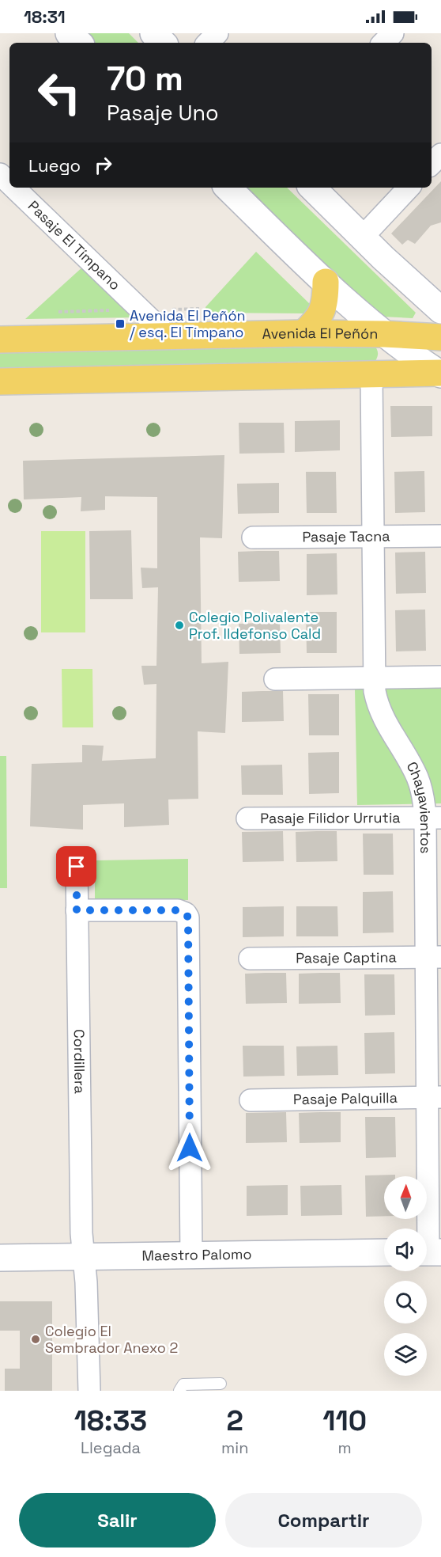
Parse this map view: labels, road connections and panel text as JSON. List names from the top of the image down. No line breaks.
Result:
{"streets":{"main road":["Avenida El Peñón"],"street":["Pasaje El Tímpano","Pasaje Tacna","Chayavientos","Pasaje Filidor Urrutia","Pasaje Captina","Cordillera","Pasaje Palquilla","Maestro Palomo"]},"crossings":[["Pasaje El Tímpano","Avenida El Peñón"],["Pasaje Tacna","Chayavientos"],["Chayavientos","Pasaje Filidor Urrutia"],["Chayavientos","Pasaje Captina"],["Chayavientos","Pasaje Palquilla"],["Cordillera","Maestro Palomo"]],"places":{"transit":["Avenida El Peñón / esq. El Tímpano"],"other":["Colegio Polivalente Prof. Ildefonso Cald","Colegio El Sembrador Anexo 2"]},"north":"top","page":{"status":"18:31","turn":["70 m","Pasaje Uno"],"then":"Luego","eta":["18:33","Llegada","2","min","110","m"],"buttons":["Salir","Compartir"]}}
